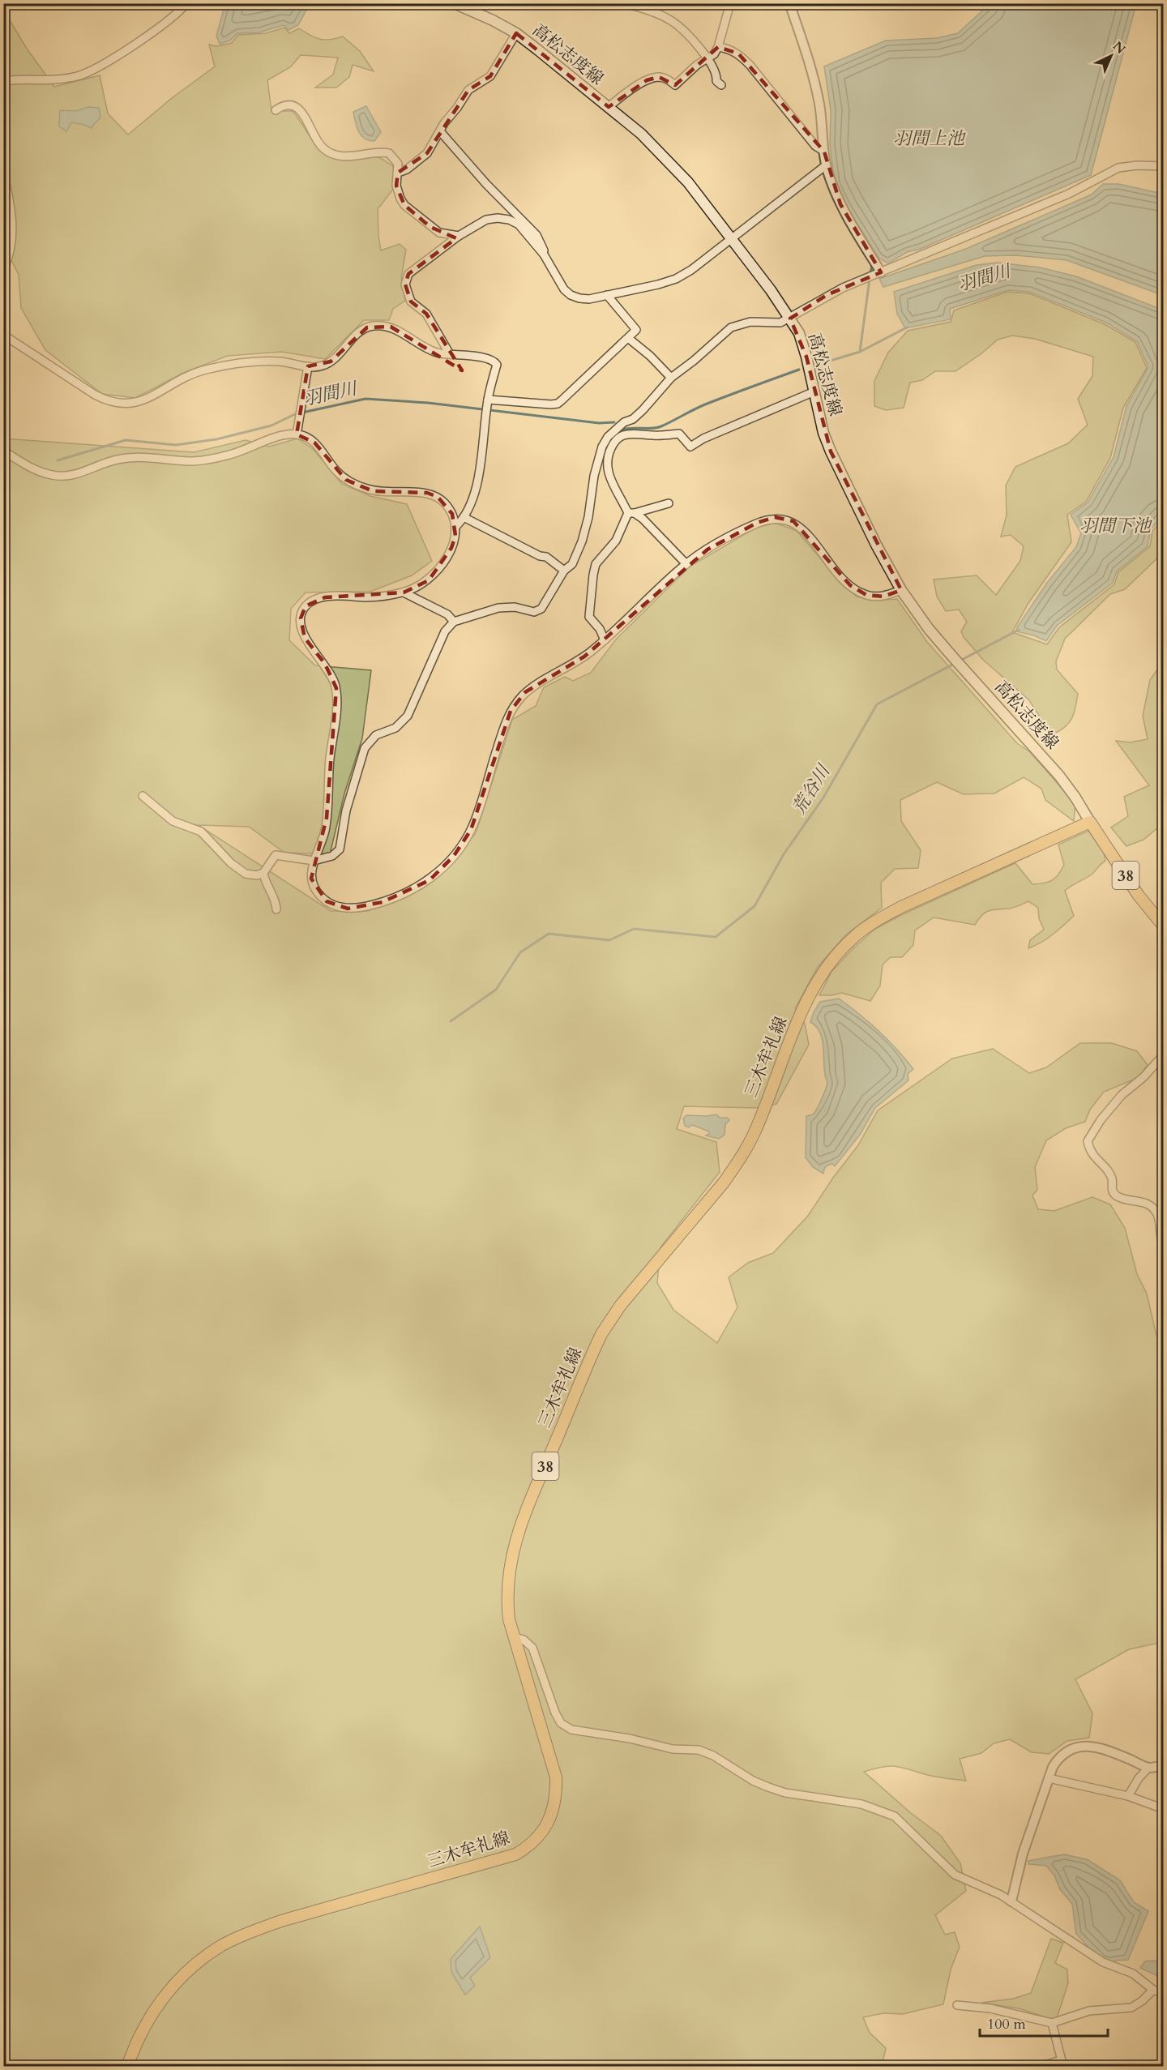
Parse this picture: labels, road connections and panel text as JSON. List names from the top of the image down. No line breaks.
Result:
{"streets":{"main road":["高松志度線","38","三木牟礼線"]},"crossings":[["高松志度線","38"],["高松志度線","三木牟礼線"],["38","三木牟礼線"]],"water":["羽間上池","羽間川","羽間下池","荒谷川"],"scale_bar":"100 m","north":"top right"}
